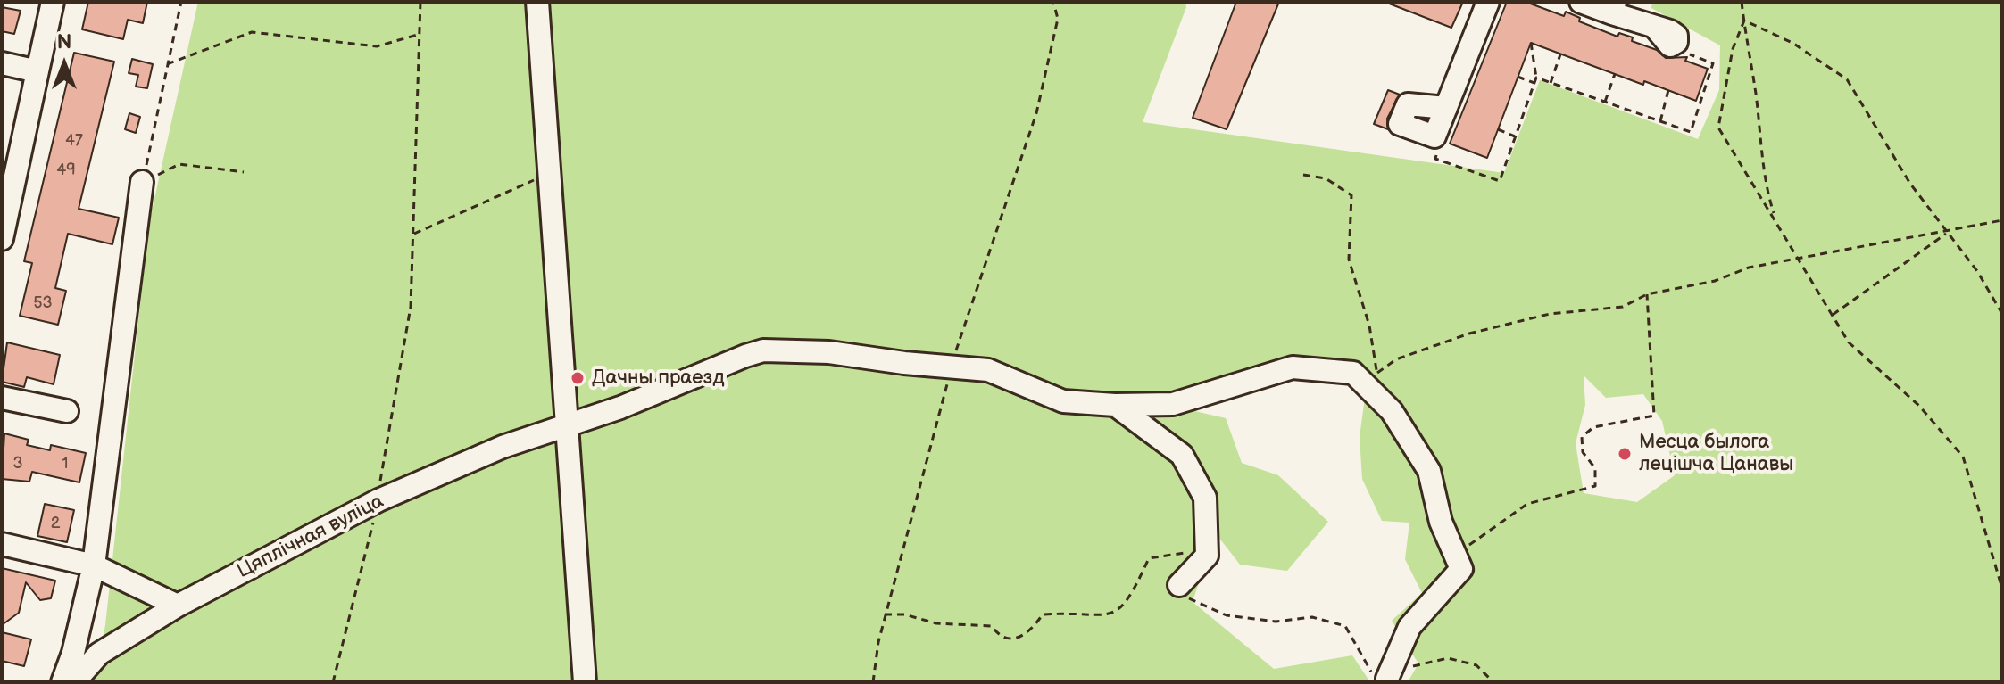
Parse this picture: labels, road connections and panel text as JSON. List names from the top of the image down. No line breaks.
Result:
{"streets":{"street":["Цяплічная вуліца"]},"places":["Дачны праезд","Месца былога лецішча Цанавы"],"house_numbers":["47","49","53","3","1","2"],"north":"top"}
